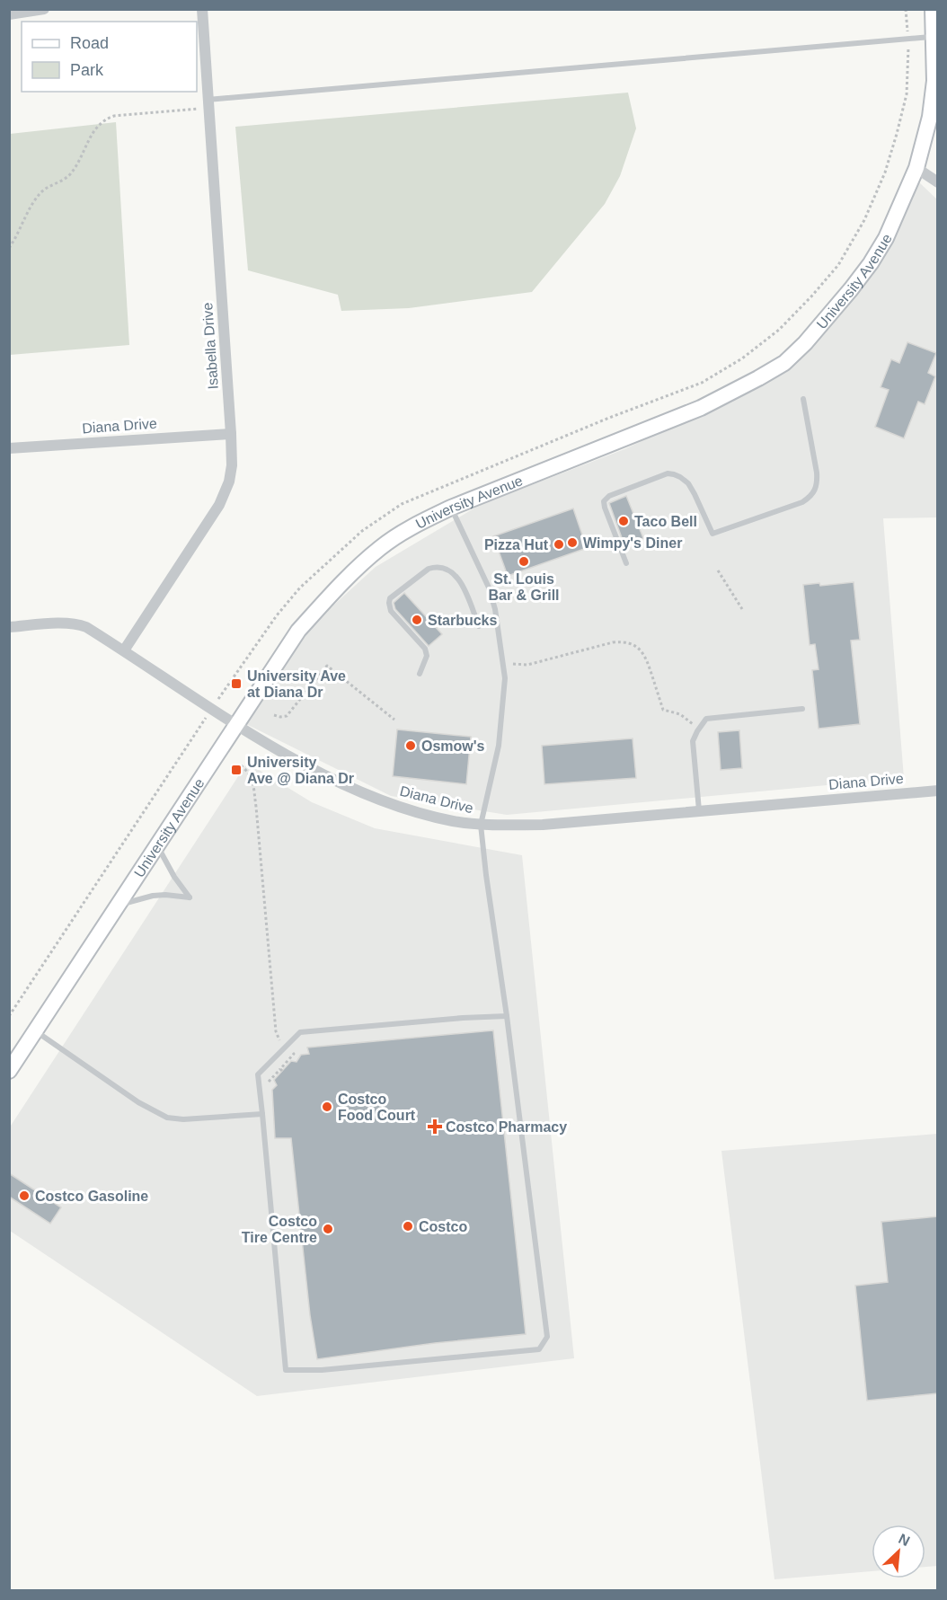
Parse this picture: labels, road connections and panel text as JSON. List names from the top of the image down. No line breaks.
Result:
{"streets":{"street":["University Avenue","Isabella Drive","Diana Drive"]},"crossings":[["University Avenue","Diana Drive"],["Isabella Drive","Diana Drive"]],"places":{"other":["Taco Bell","Wimpy's Diner","Pizza Hut","St. Louis Bar & Grill","Starbucks","Osmow's","Costco Food Court","Costco Gasoline","Costco","Costco Tire Centre"],"transit":["University Ave at Diana Dr","University Ave @ Diana Dr"],"health":["Costco Pharmacy"]},"legend":["Road","Park"],"north":"top right"}
